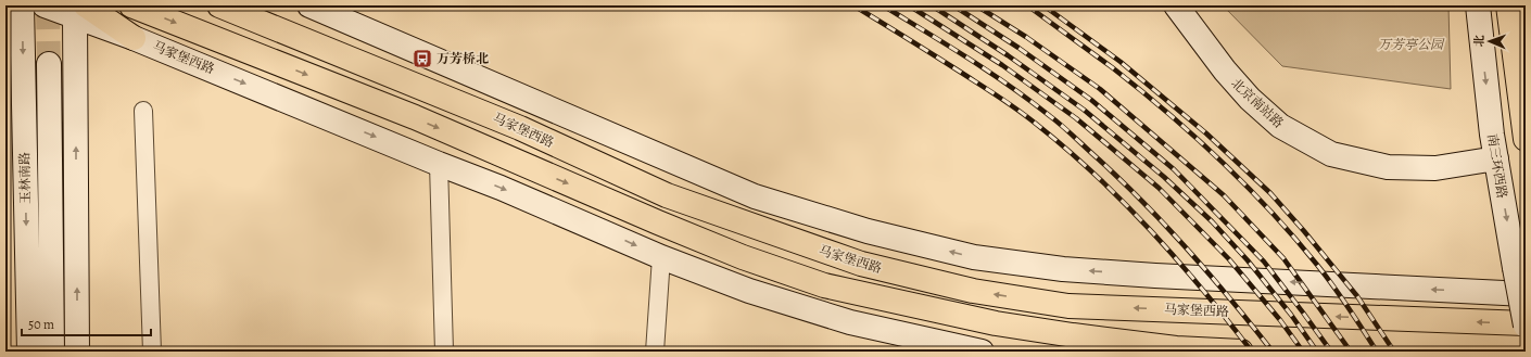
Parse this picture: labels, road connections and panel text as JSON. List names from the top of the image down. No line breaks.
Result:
{"streets":{"main road":["马家堡西路"],"street":["北京南站路","南三环西路","玉林南路"]},"crossings":[["马家堡西路","南三环西路"],["北京南站路","南三环西路"]],"one_way":["南三环西路"],"parks":["万芳亭公园"],"places":{"bus stop":["万芳桥北"]},"scale_bar":"50 m","north":"left"}
